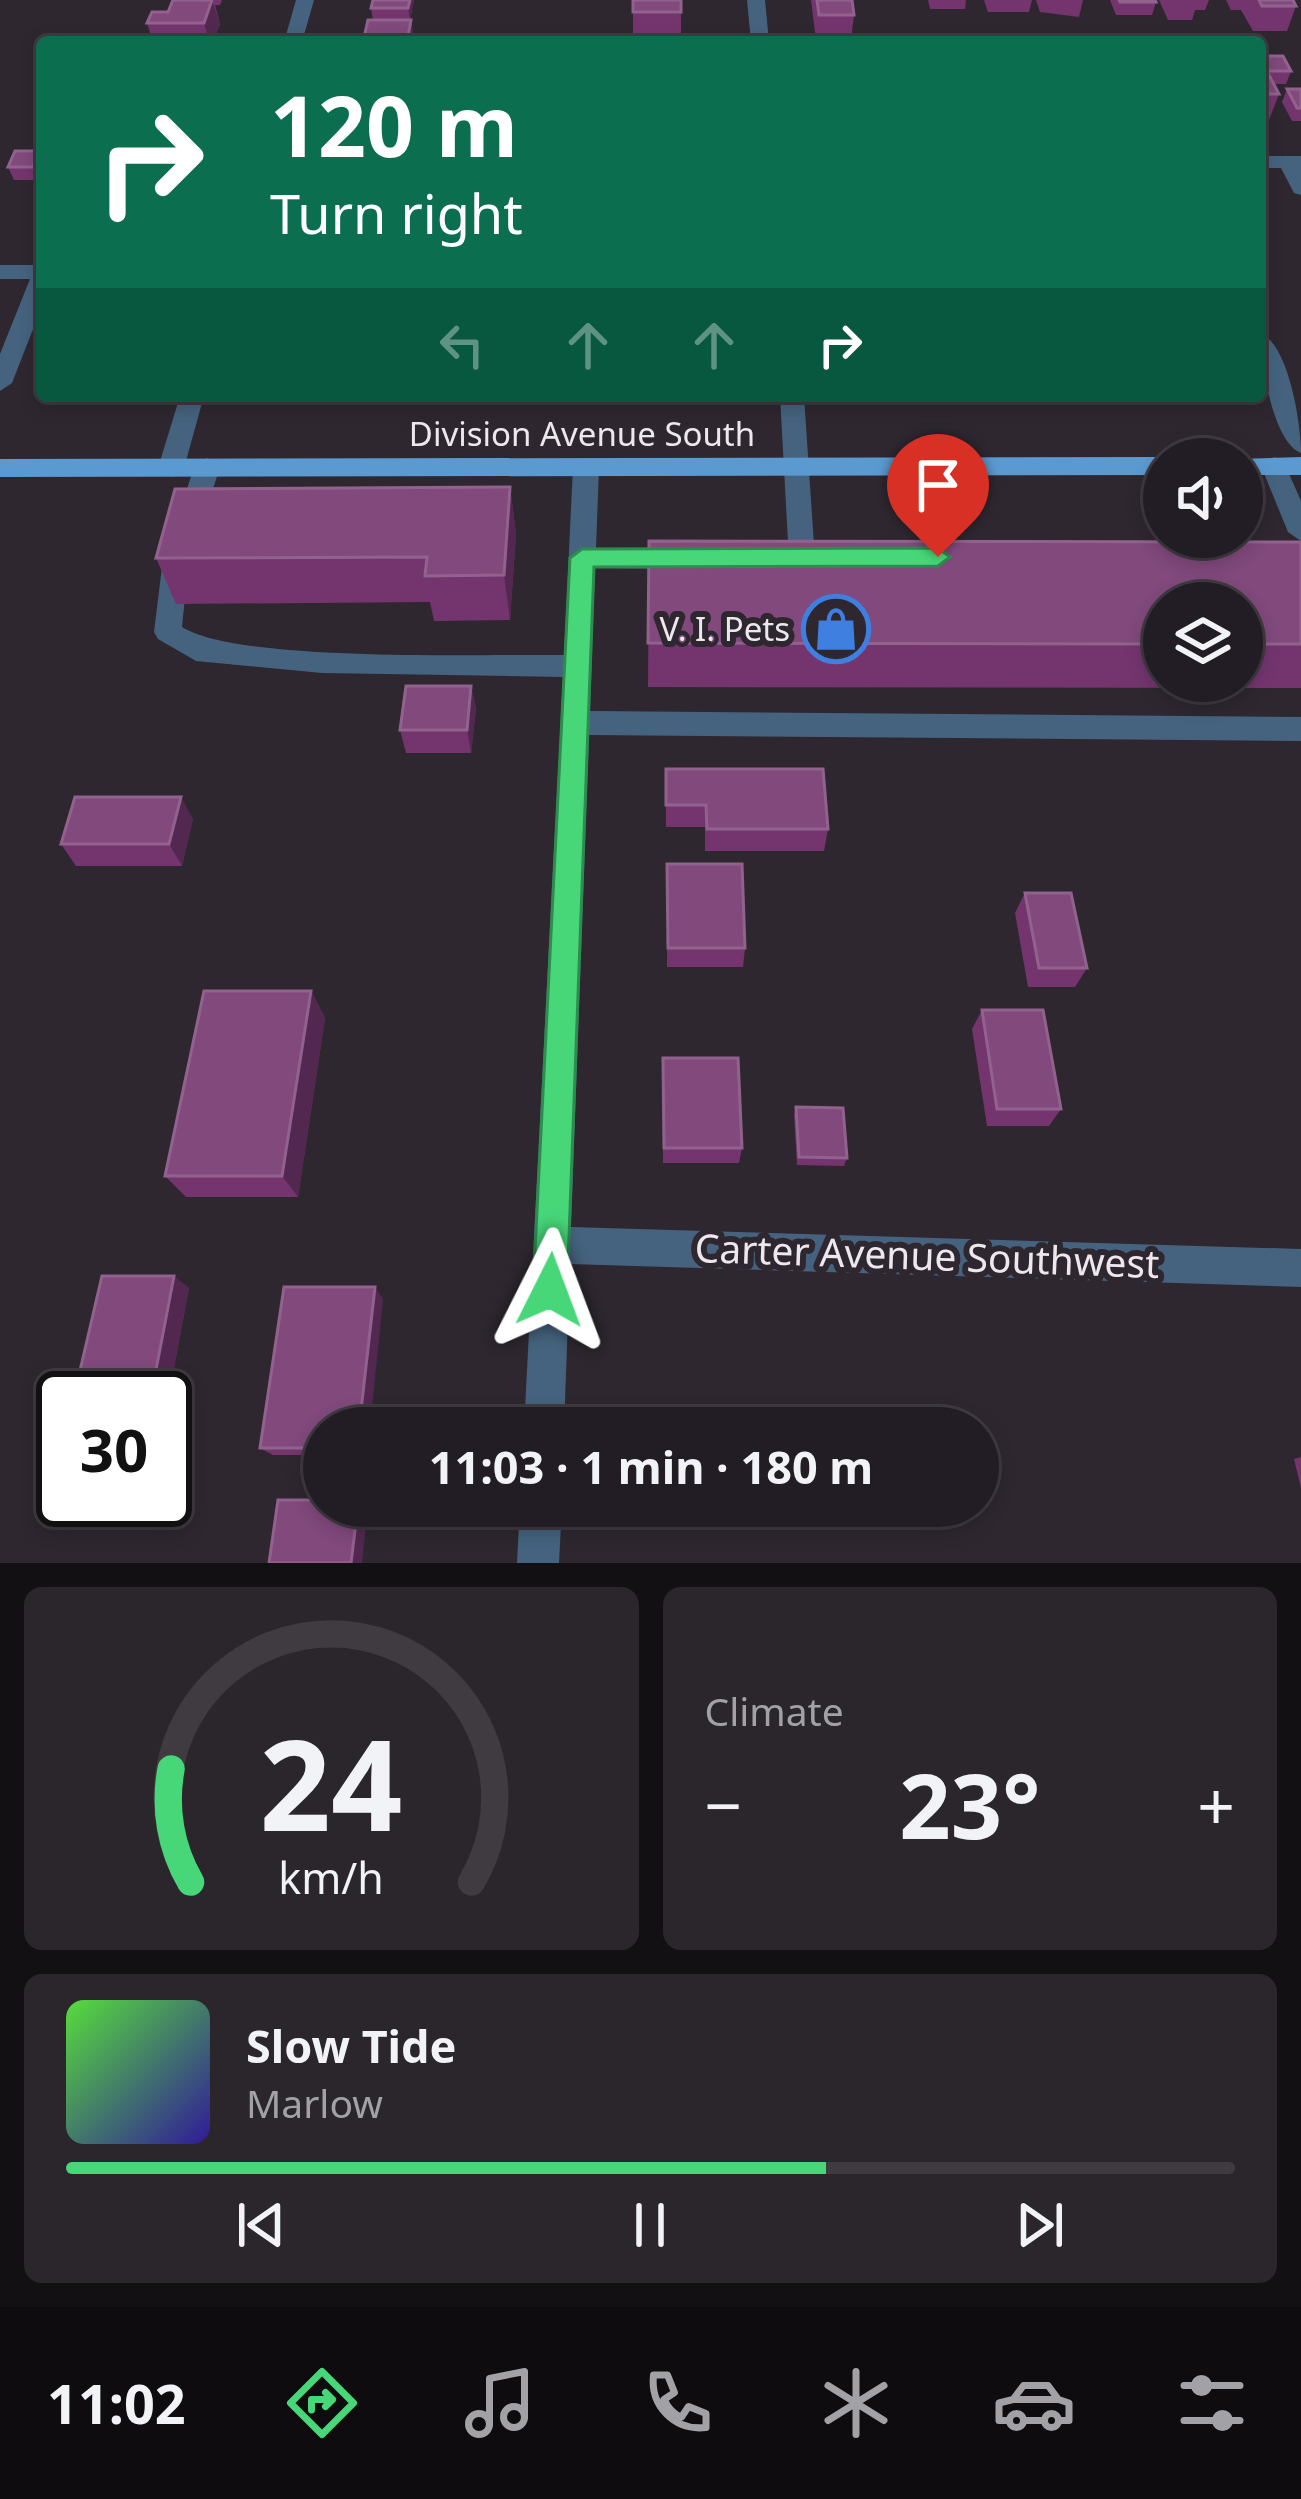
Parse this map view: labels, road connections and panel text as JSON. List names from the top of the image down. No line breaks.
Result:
{"streets":{"main road":["Division Avenue South"],"street":["Carter Avenue Southwest"]},"places":{"shop":["V. I. Pets"]},"page":{"turn":["120 m","Turn right"],"limit":"30","trip":"11:03 · 1 min · 180 m","tile":"Climate","heat":["−","23°","+"],"song":["Slow Tide","Marlow"],"tabs":"11:02","gauge":["24","km/h"]}}
